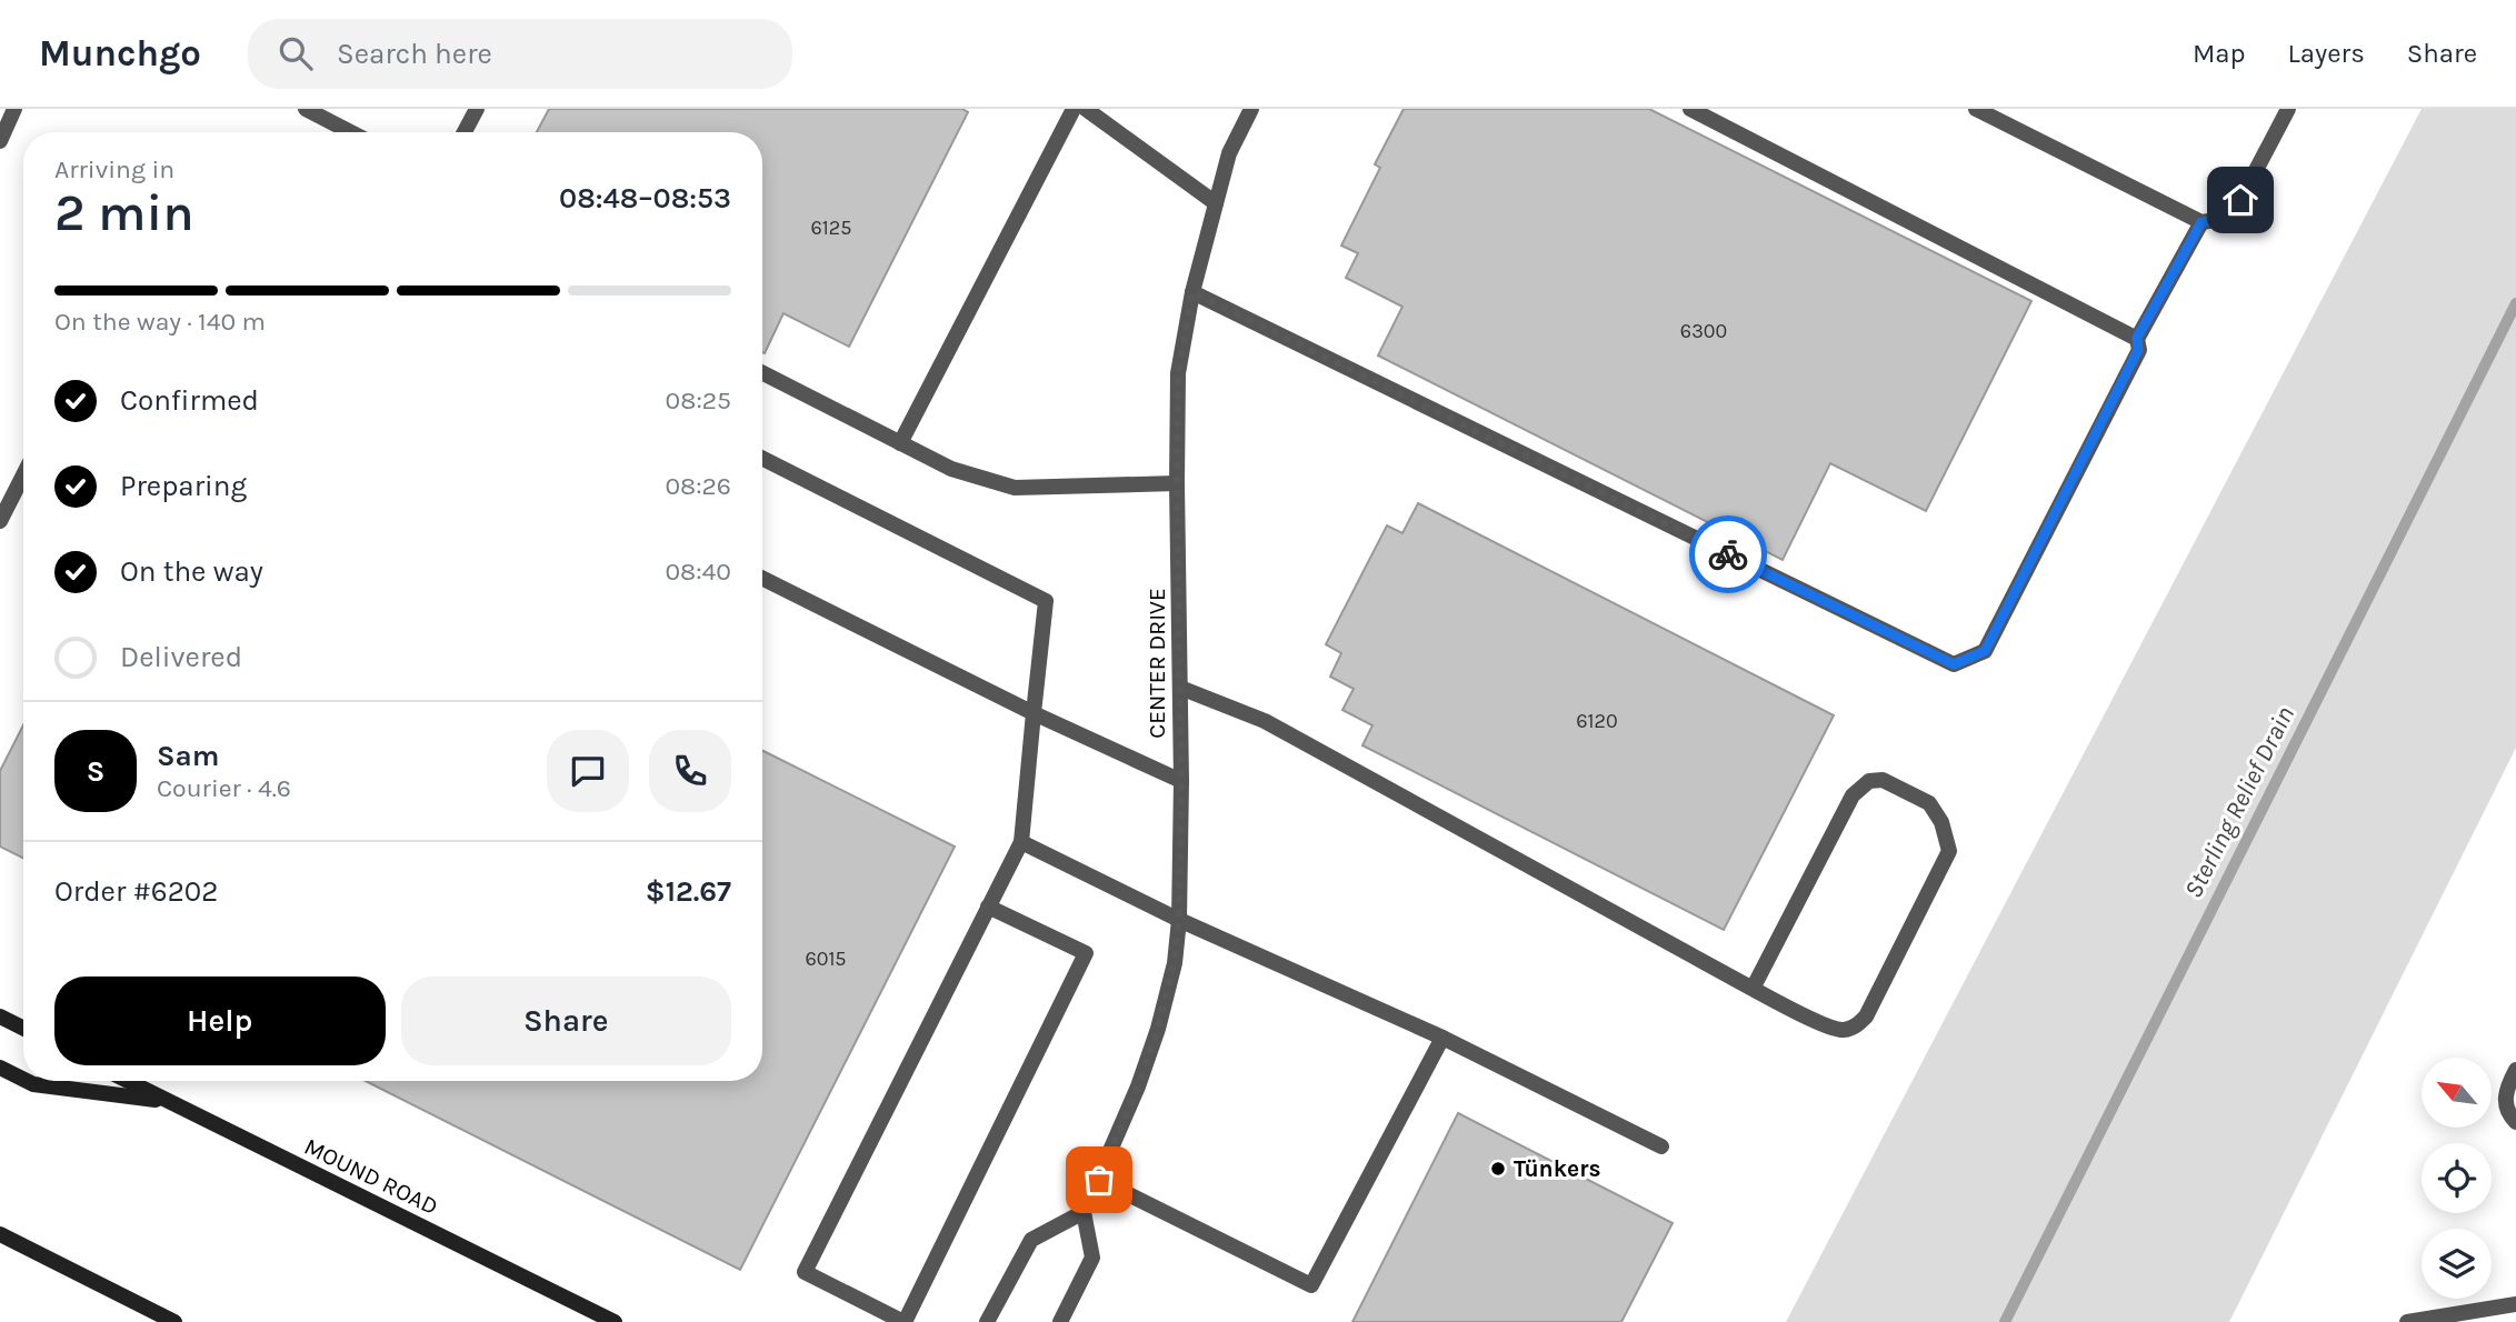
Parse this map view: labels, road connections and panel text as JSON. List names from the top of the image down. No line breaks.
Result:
{"streets":{"main road":["MOUND ROAD"],"street":["CENTER DRIVE"]},"water":["Sterling Relief Drain"],"places":["Tünkers"],"house_numbers":["6125","6300","6120","6015"],"north":"top left","page":{"header":"Munchgo","search":"Search here","nav":["Map","Layers","Share"],"heading":["2 min","Arriving in","08:48–08:53"],"panel":["Sam","Courier · 4.6","Order #6202","$12.67"],"bar":"On the way · 140 m","list":[["Confirmed","08:25"],["Preparing","08:26"],["On the way","08:40"],"Delivered"],"round":"S","buttons":["Help","Share"]}}
